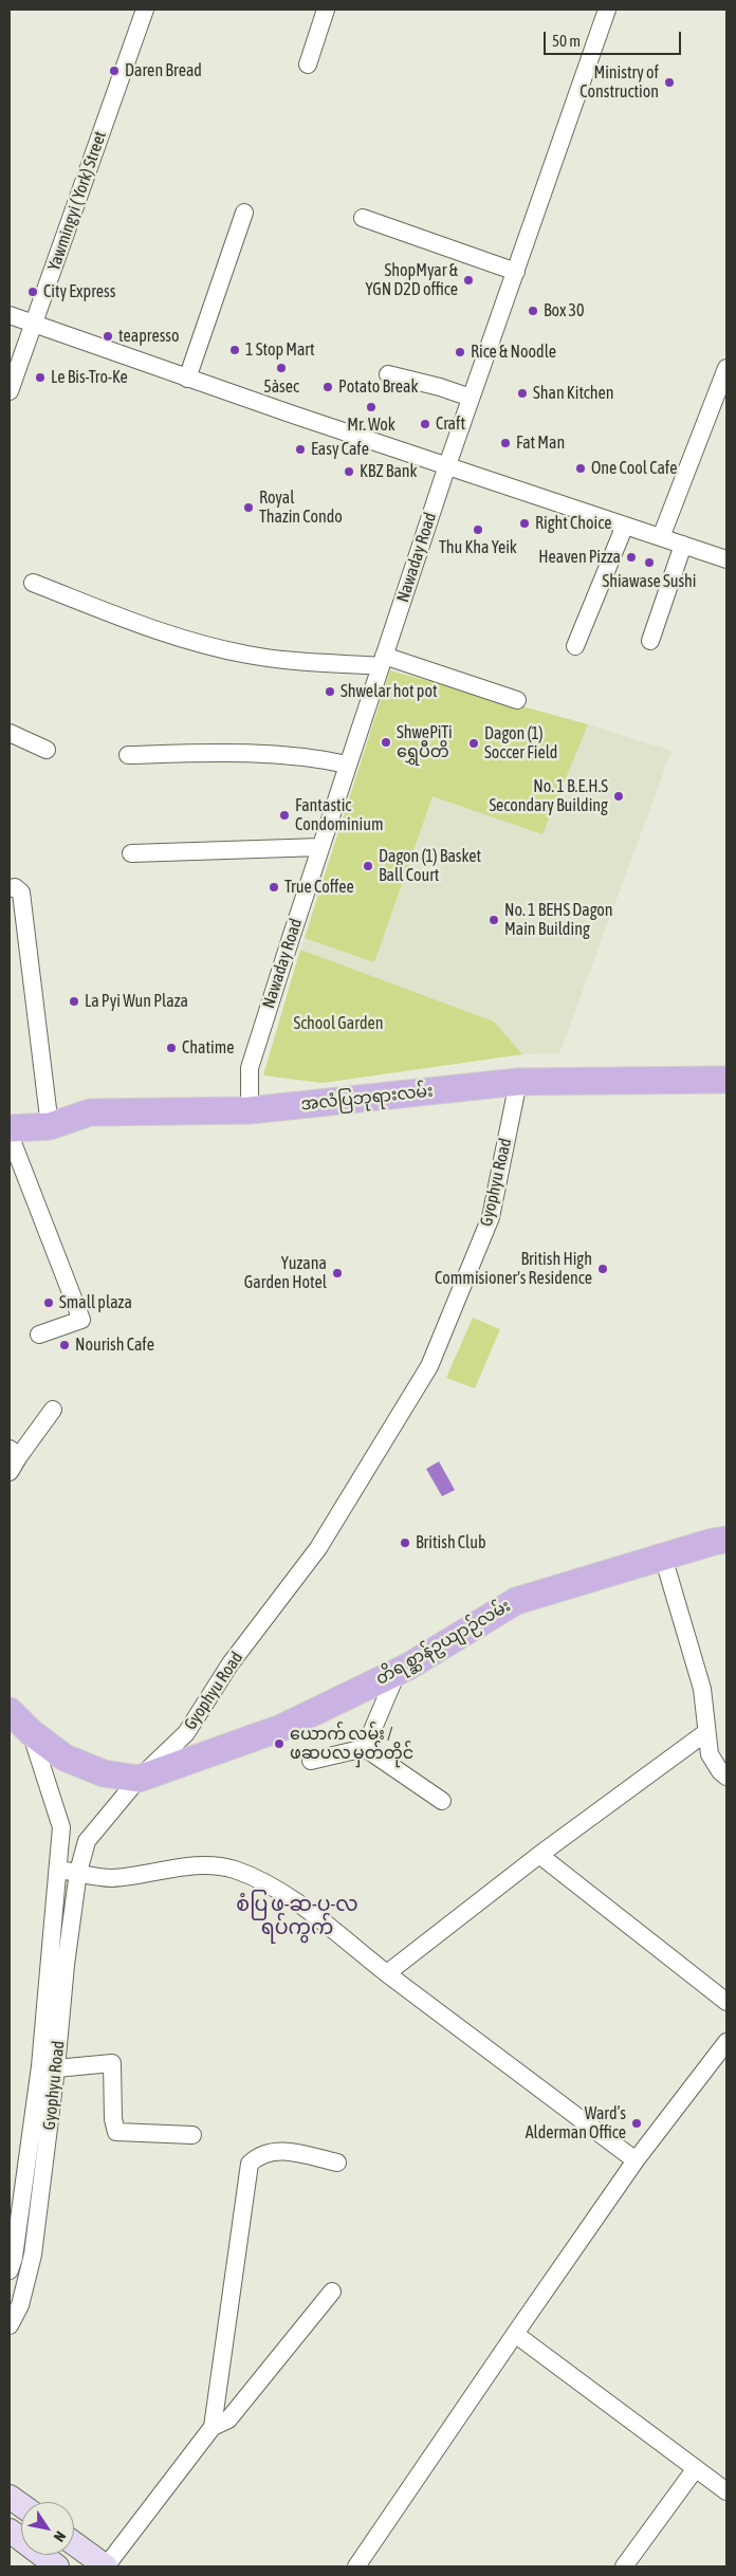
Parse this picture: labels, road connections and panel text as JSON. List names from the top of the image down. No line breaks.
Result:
{"streets":{"main road":["အလံပြဘုရားလမ်း","တိရစ္ဆာန်ဥယျာဉ်လမ်း"],"street":["Yawmingyi ( York) Street","Nawaday Road","Gyophyu Road"]},"crossings":[["Nawaday Road","အလံပြဘုရားလမ်း"],["အလံပြဘုရားလမ်း","Gyophyu Road"],["Gyophyu Road","တိရစ္ဆာန်ဥယျာဉ်လမ်း"]],"districts":["စံပြ ဖ-ဆ-ပ-လ ရပ်ကွက်"],"parks":["School Garden"],"places":["Daren Bread","Ministry of Construction","ShopMyar & YGN D2D office","City Express","Box 30","teapresso","1 Stop Mart","Rice & Noodle","5àsec","Le Bis-Tro-Ke","Potato Break","Shan Kitchen","Mr. Wok","Craft","Fat Man","Easy Cafe","One Cool Cafe","KBZ Bank","Royal Thazin Condo","Right Choice","Thu Kha Yeik","Heaven Pizza","Shiawase Sushi","Shwelar hot pot","ShwePiTi ရွှေပီတိ","Dagon (1) Soccer Field","No. 1 B.E.H.S Secondary Building","Fantastic Condominium","Dagon (1) Basket Ball Court","True Coffee","No. 1 BEHS Dagon Main Building","La Pyi Wun Plaza","Chatime","British High Commisioner's Residence","Yuzana Garden Hotel","Small plaza","Nourish Cafe","British Club","ယောက် လမ်း / ဖဆပလ မှတ်တိုင်","Ward’s Alderman Office"],"scale_bar":"50 m","north":"bottom right"}
